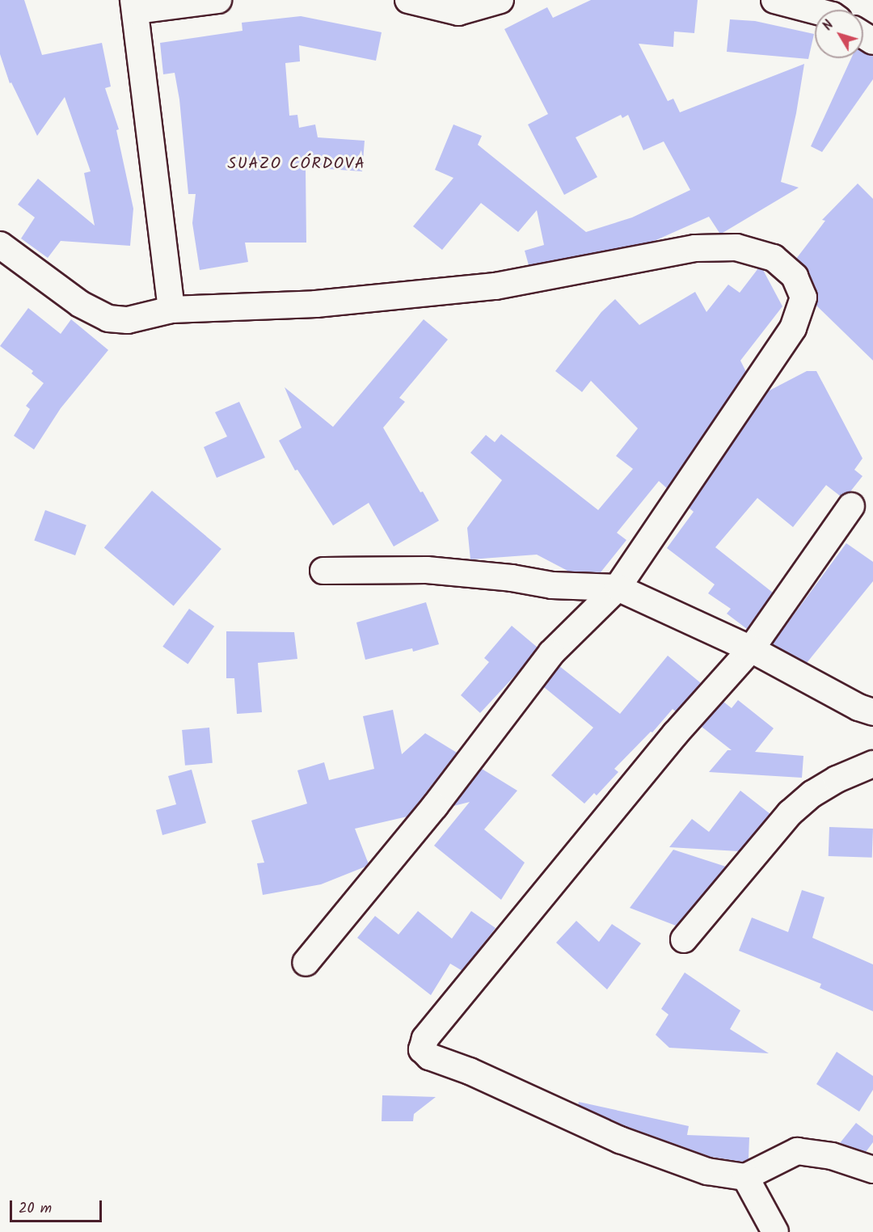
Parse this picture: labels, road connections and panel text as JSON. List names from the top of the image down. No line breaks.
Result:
{"districts":["SUAZO CÓRDOVA"],"scale_bar":"20 m","north":"top left"}
